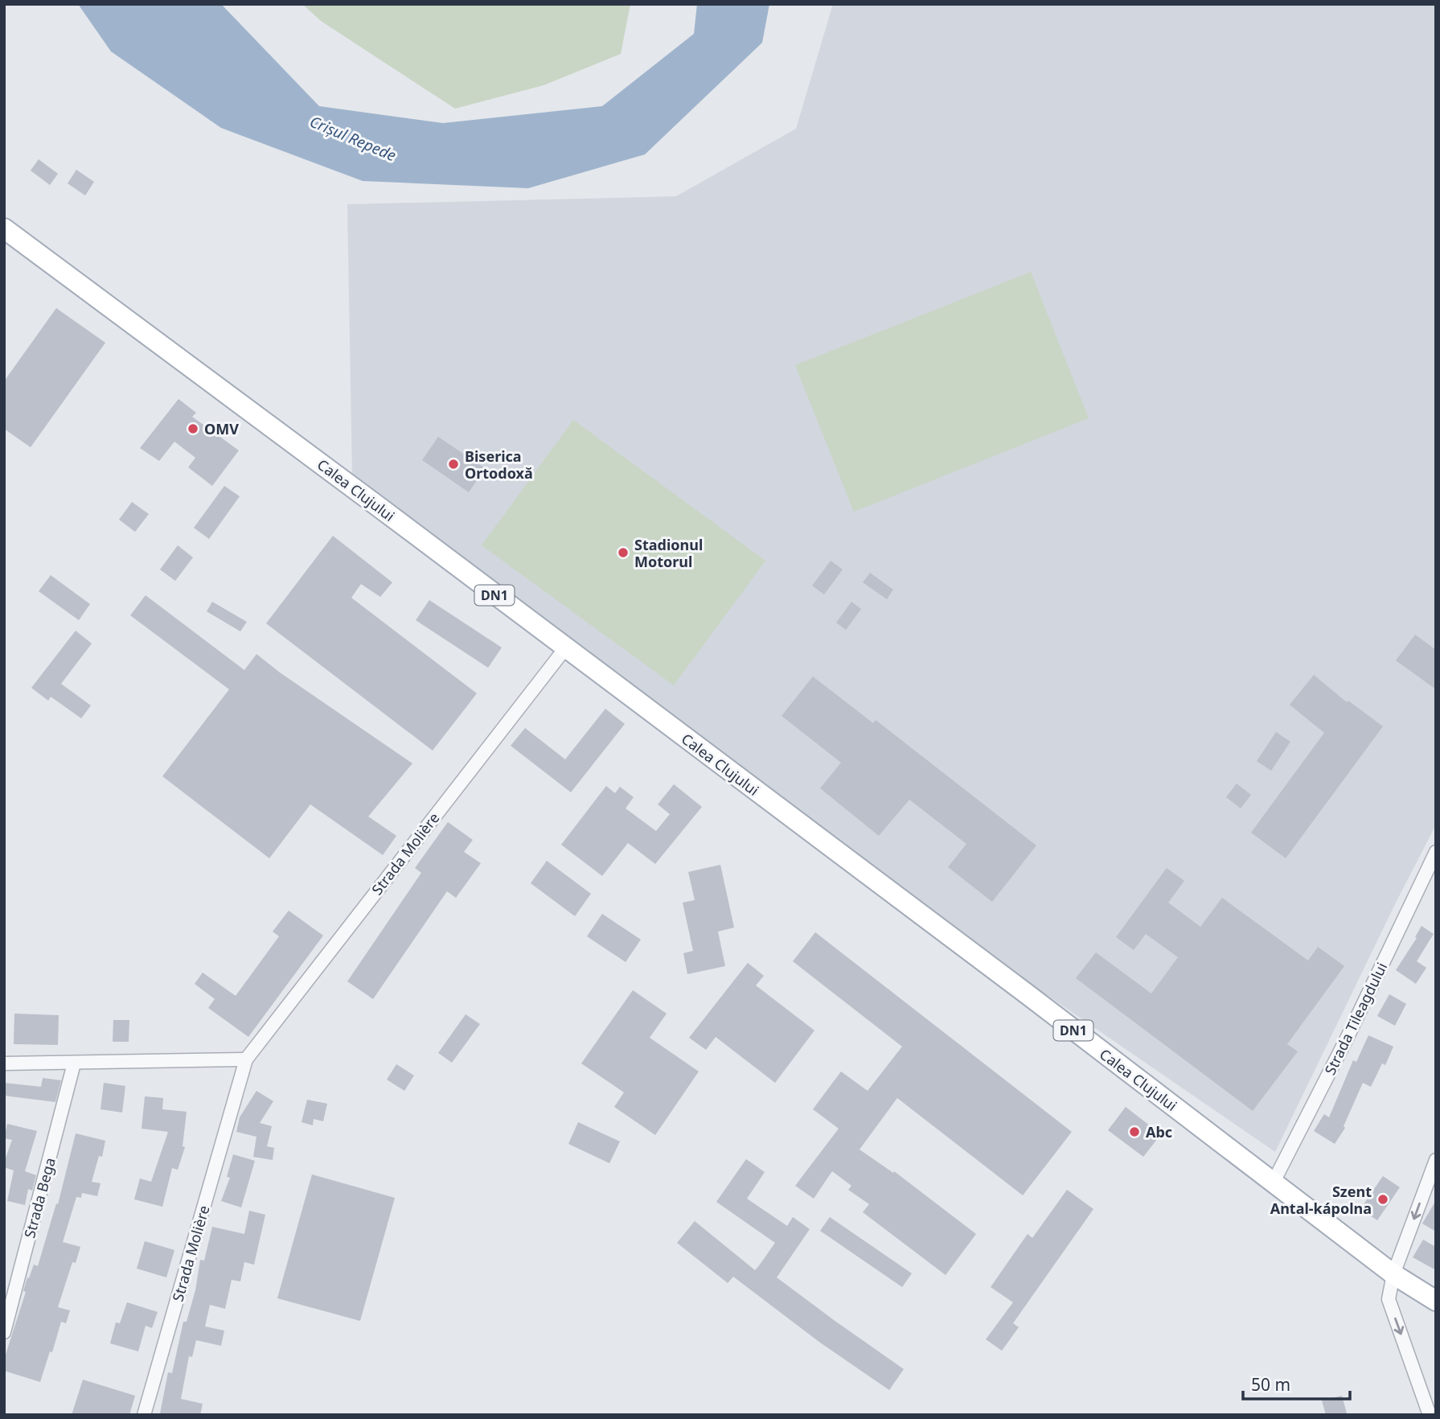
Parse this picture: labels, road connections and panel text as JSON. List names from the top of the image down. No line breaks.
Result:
{"streets":{"main road":["Calea Clujului","DN1"],"street":["Strada Molière","Strada Tileagdului","Strada Bega"]},"crossings":[["Calea Clujului","Strada Molière"],["Calea Clujului","Strada Tileagdului"]],"water":["Crișul Repede"],"places":["OMV","Biserica Ortodoxă","Stadionul Motorul","Abc","Szent Antal-kápolna"],"scale_bar":"50 m"}
